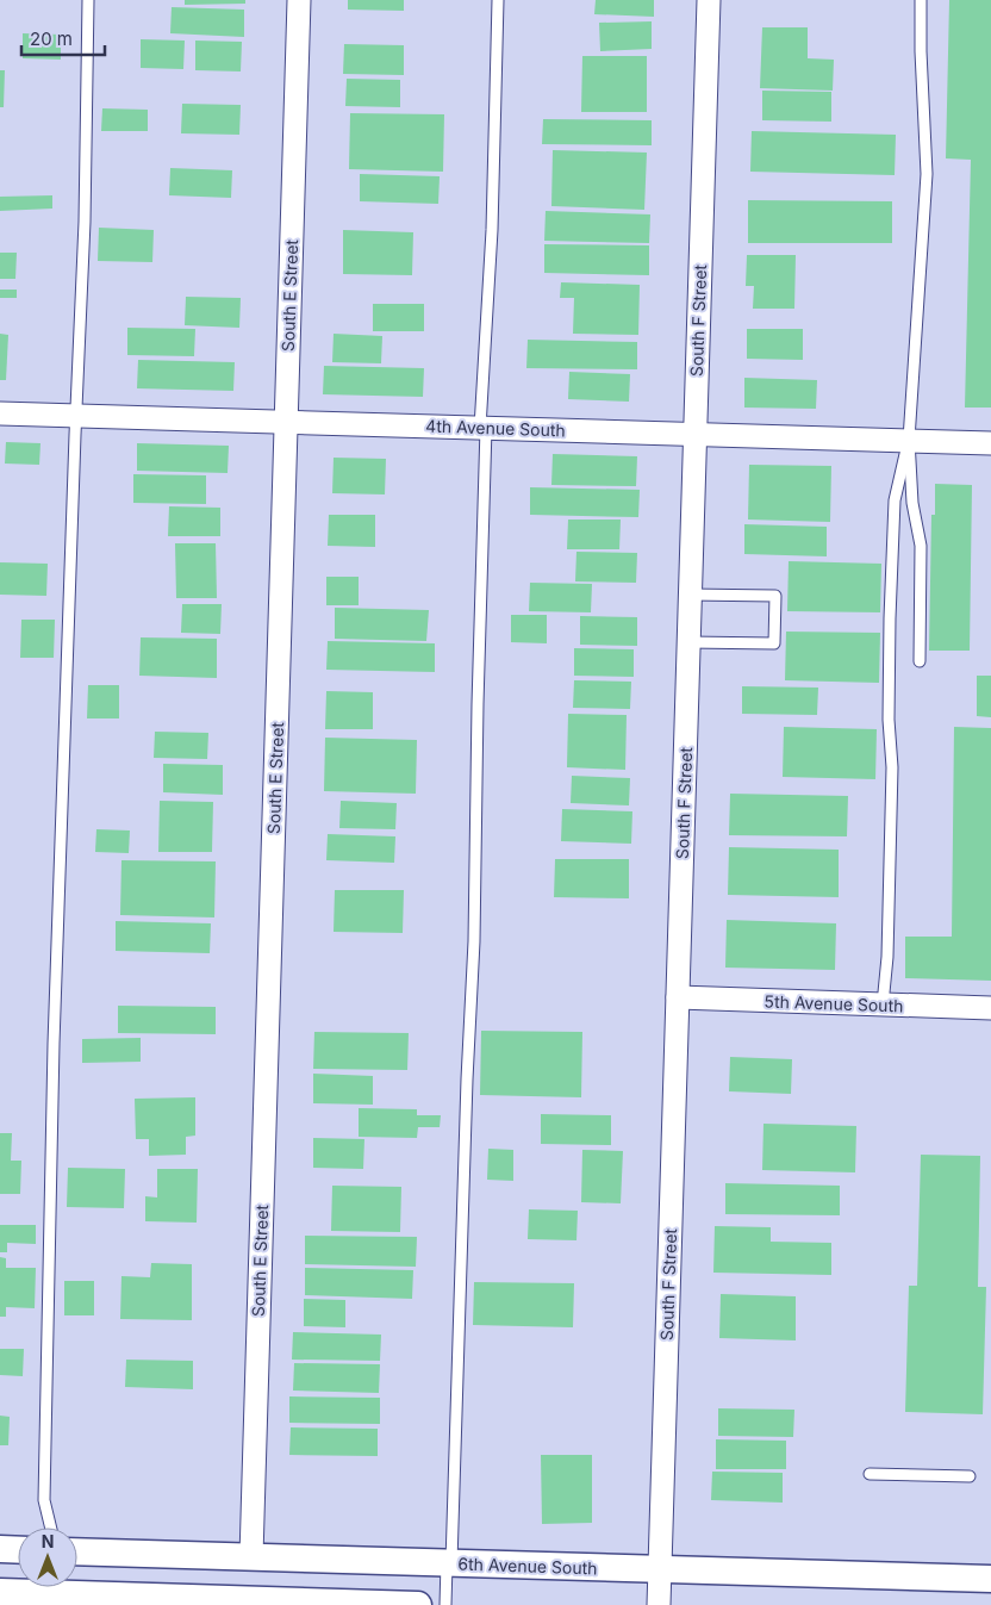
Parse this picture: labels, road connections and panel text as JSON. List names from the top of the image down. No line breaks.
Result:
{"streets":{"street":["South E Street","South F Street","4th Avenue South","5th Avenue South","6th Avenue South"]},"crossings":[["South E Street","4th Avenue South"],["South E Street","6th Avenue South"],["South F Street","4th Avenue South"],["South F Street","5th Avenue South"],["South F Street","6th Avenue South"]],"scale_bar":"20 m","north":"top"}
